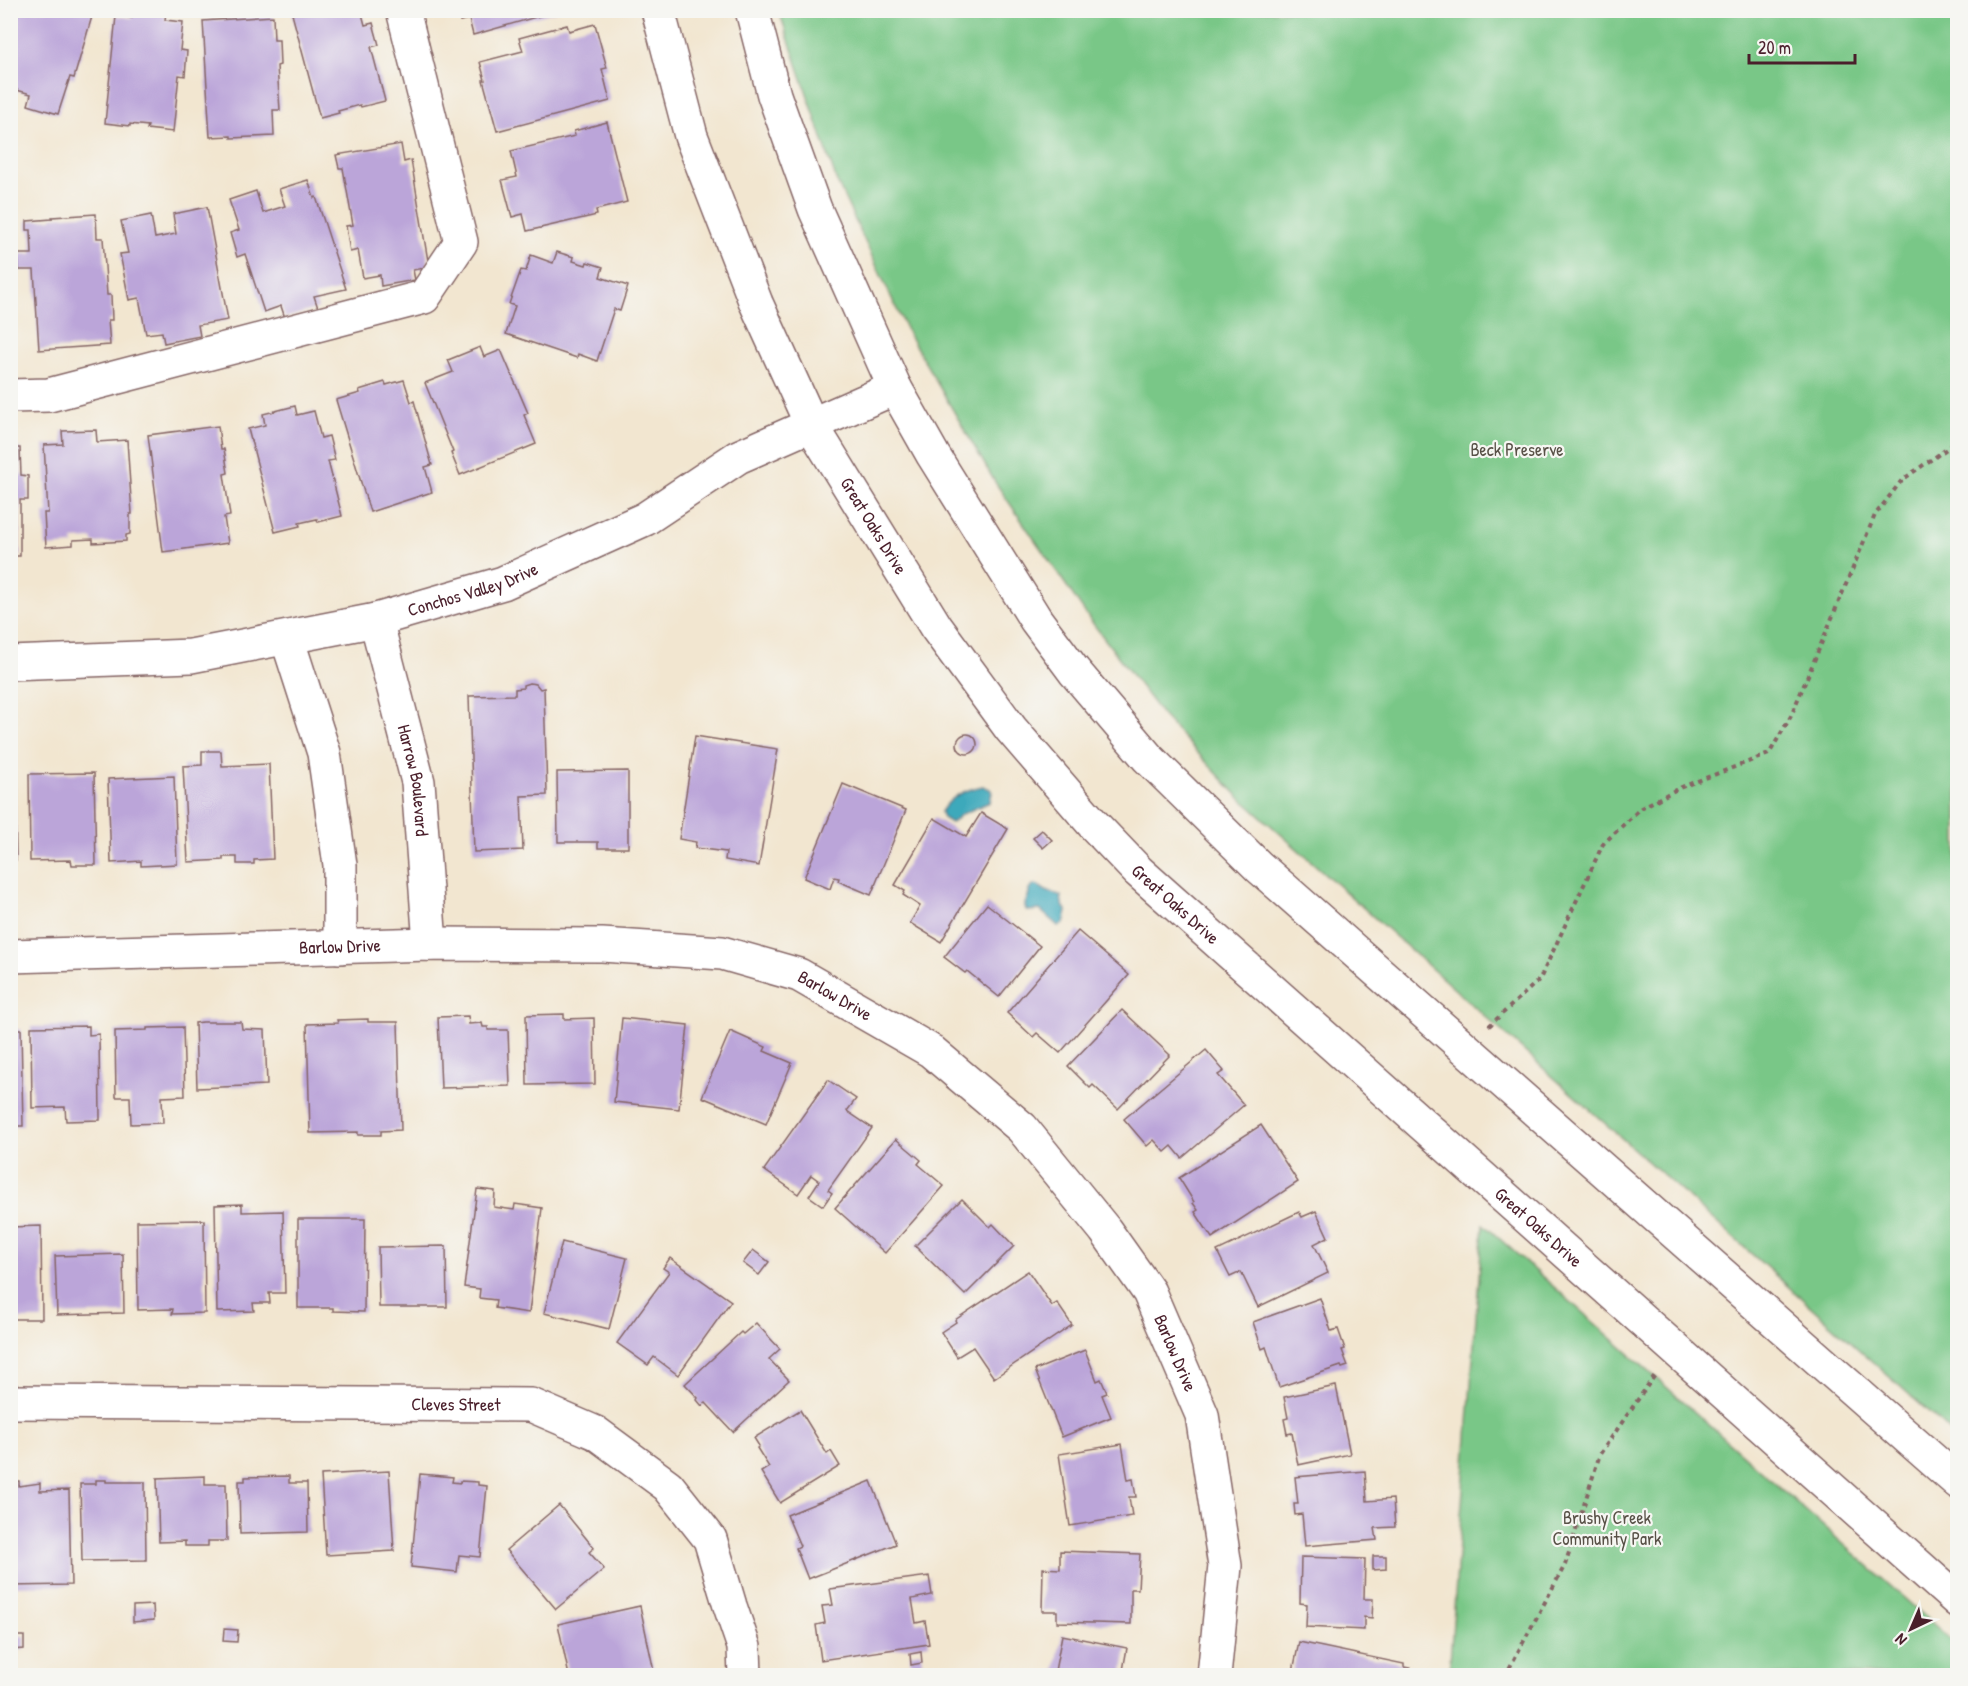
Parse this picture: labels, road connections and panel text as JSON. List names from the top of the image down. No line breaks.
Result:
{"streets":{"street":["Great Oaks Drive","Conchos Valley Drive","Harrow Boulevard","Barlow Drive","Cleves Street"]},"crossings":[["Great Oaks Drive","Conchos Valley Drive"],["Conchos Valley Drive","Harrow Boulevard"],["Harrow Boulevard","Barlow Drive"]],"parks":["Beck Preserve","Brushy Creek Community Park"],"scale_bar":"20 m","north":"bottom left"}
